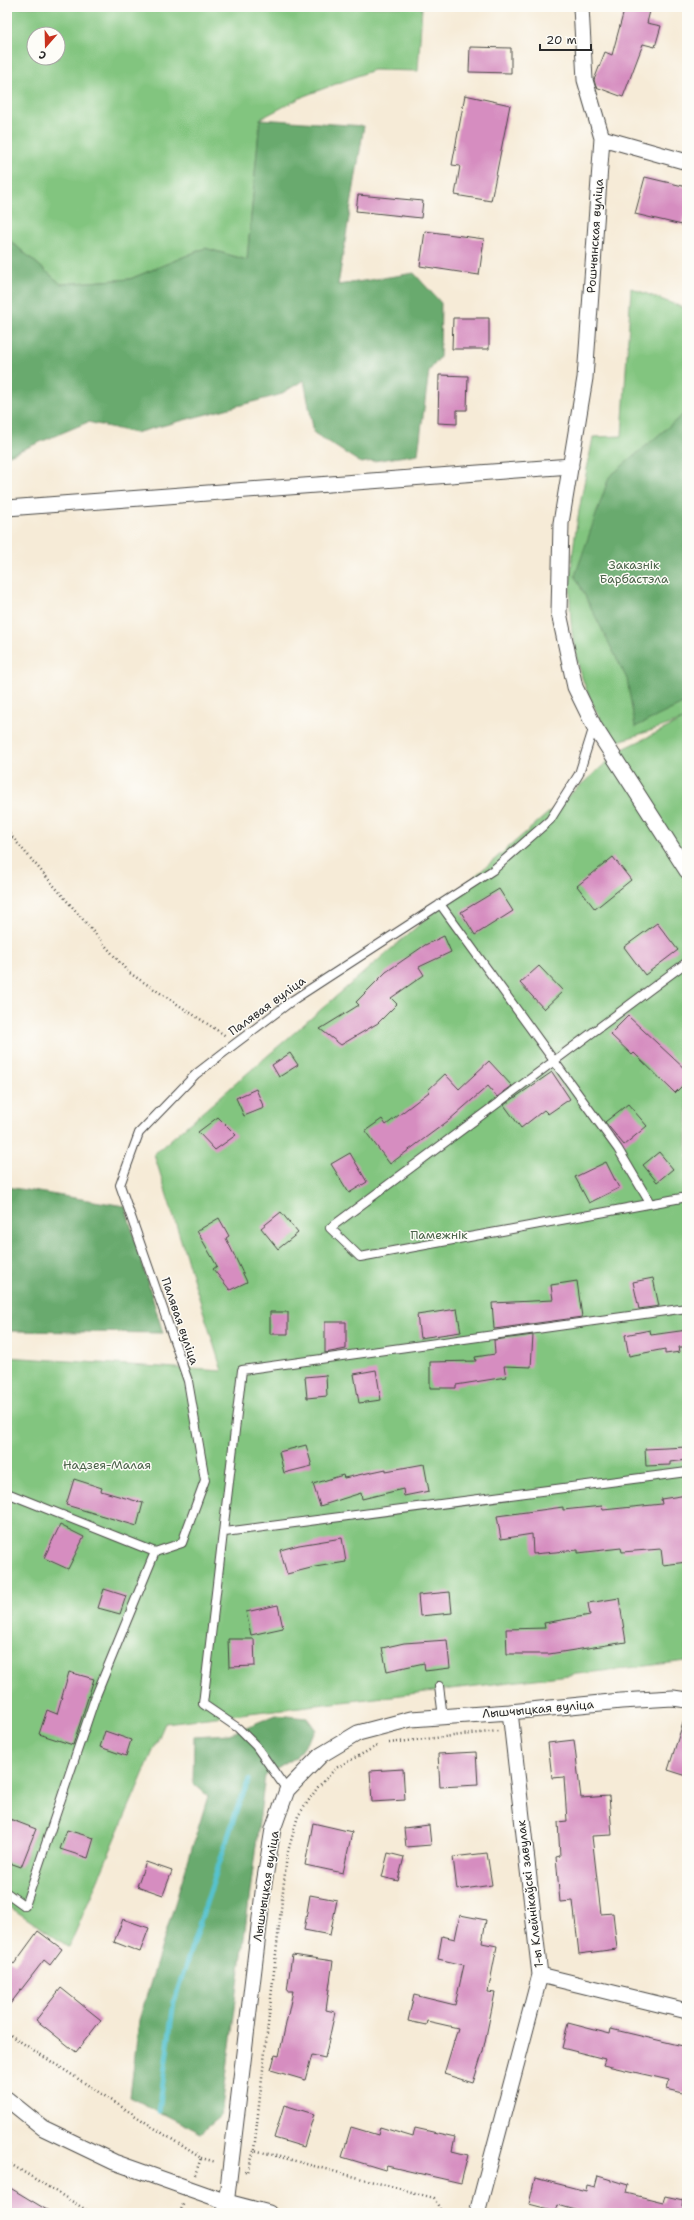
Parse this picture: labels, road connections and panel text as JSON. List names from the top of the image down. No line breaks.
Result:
{"streets":{"street":["Рошчынская вуліца","Лышчыцкая вуліца","1-ы Клейнікаўскі завулак"],"lane":["Палявая вуліца"]},"crossings":[["Рошчынская вуліца","Палявая вуліца"],["Лышчыцкая вуліца","1-ы Клейнікаўскі завулак"]],"parks":["Заказнік Барбастэла","Памежнік","Надзея-Малая"],"scale_bar":"20 m","north":"bottom"}
